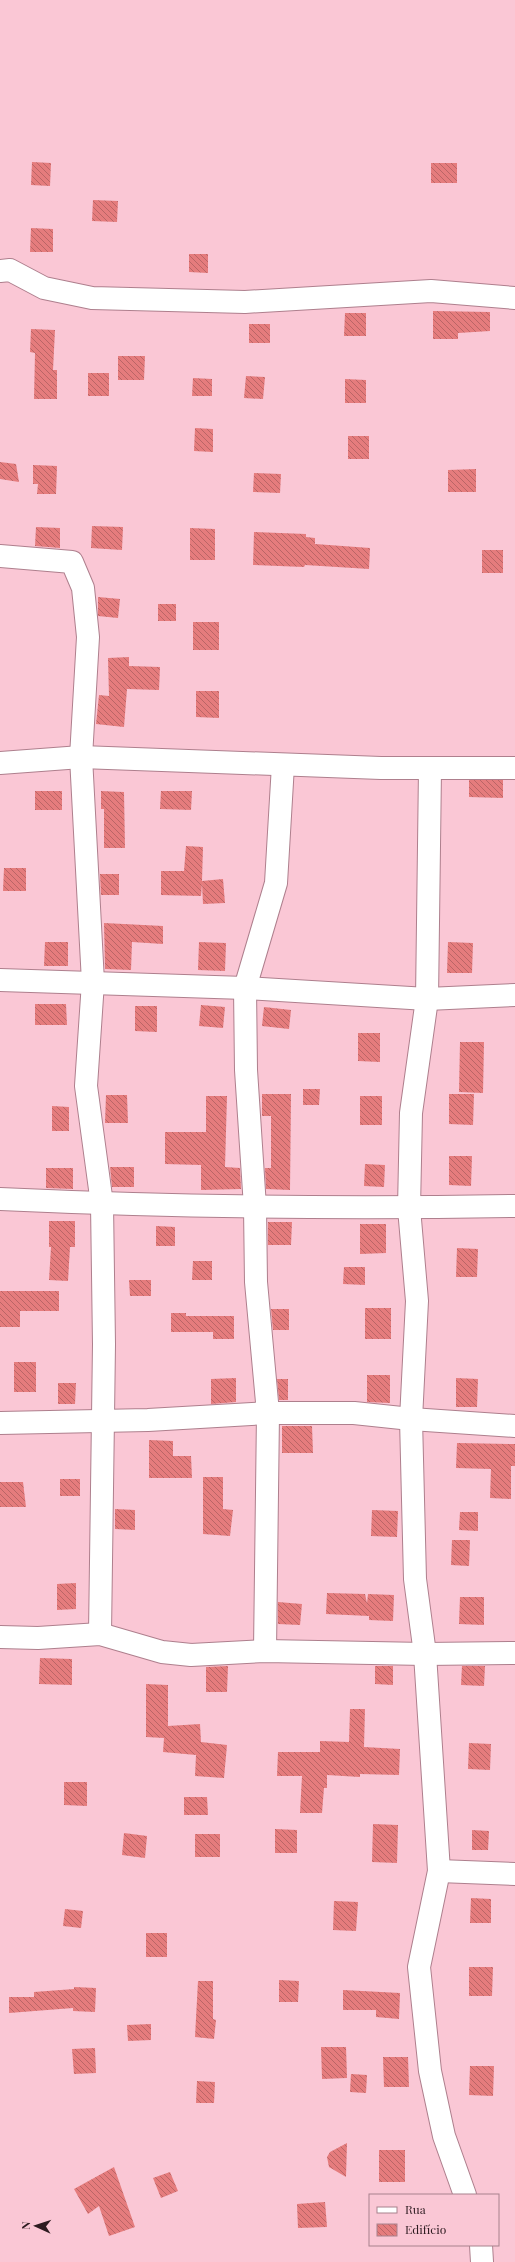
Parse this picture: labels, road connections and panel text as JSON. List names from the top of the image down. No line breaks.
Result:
{"legend":["Rua","Edifício"],"north":"left"}
